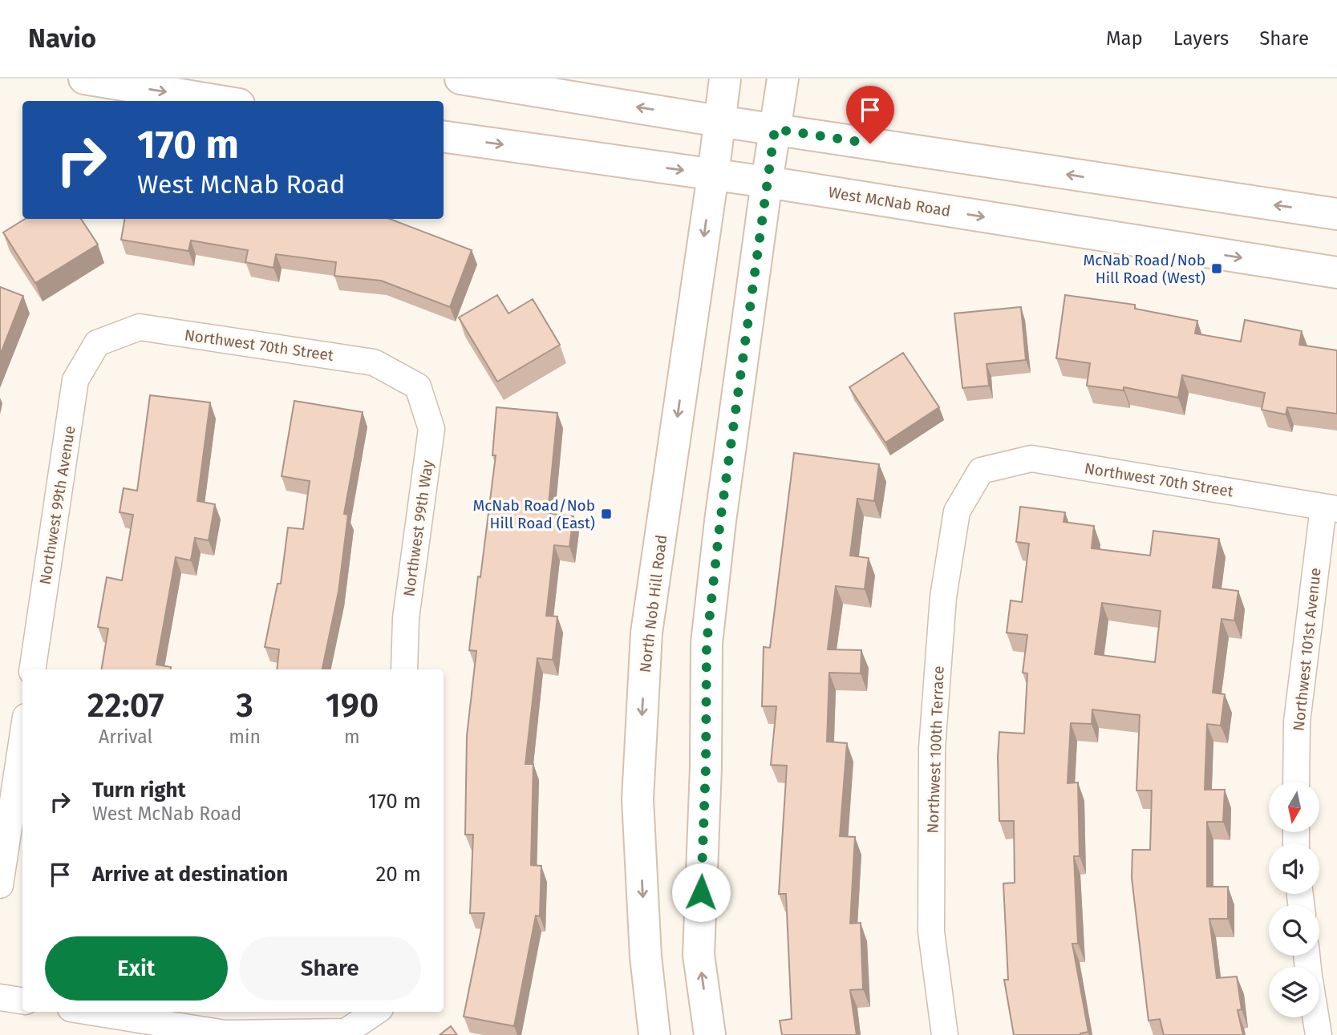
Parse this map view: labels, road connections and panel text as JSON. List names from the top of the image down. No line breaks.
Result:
{"streets":{"main road":["West McNab Road","North Nob Hill Road"],"street":["Northwest 70th Street","Northwest 99th Avenue","Northwest 99th Way","Northwest 101st Avenue","Northwest 100th Terrace"]},"crossings":[["West McNab Road","North Nob Hill Road"],["Northwest 70th Street","Northwest 99th Avenue"],["Northwest 70th Street","Northwest 99th Way"],["Northwest 70th Street","Northwest 101st Avenue"],["Northwest 70th Street","Northwest 100th Terrace"]],"places":{"transit":["McNab Road/Nob Hill Road (West)","McNab Road/Nob Hill Road (East)"]},"north":"bottom","page":{"header":"Navio","nav":["Map","Layers","Share"],"turn":["170 m","West McNab Road"],"eta":["22:07","Arrival","3","min","190","m"],"list":[{"name":"Turn right","note":"West McNab Road","value":"170 m"},{"name":"Arrive at destination","value":"20 m"}],"buttons":["Exit","Share"]}}
